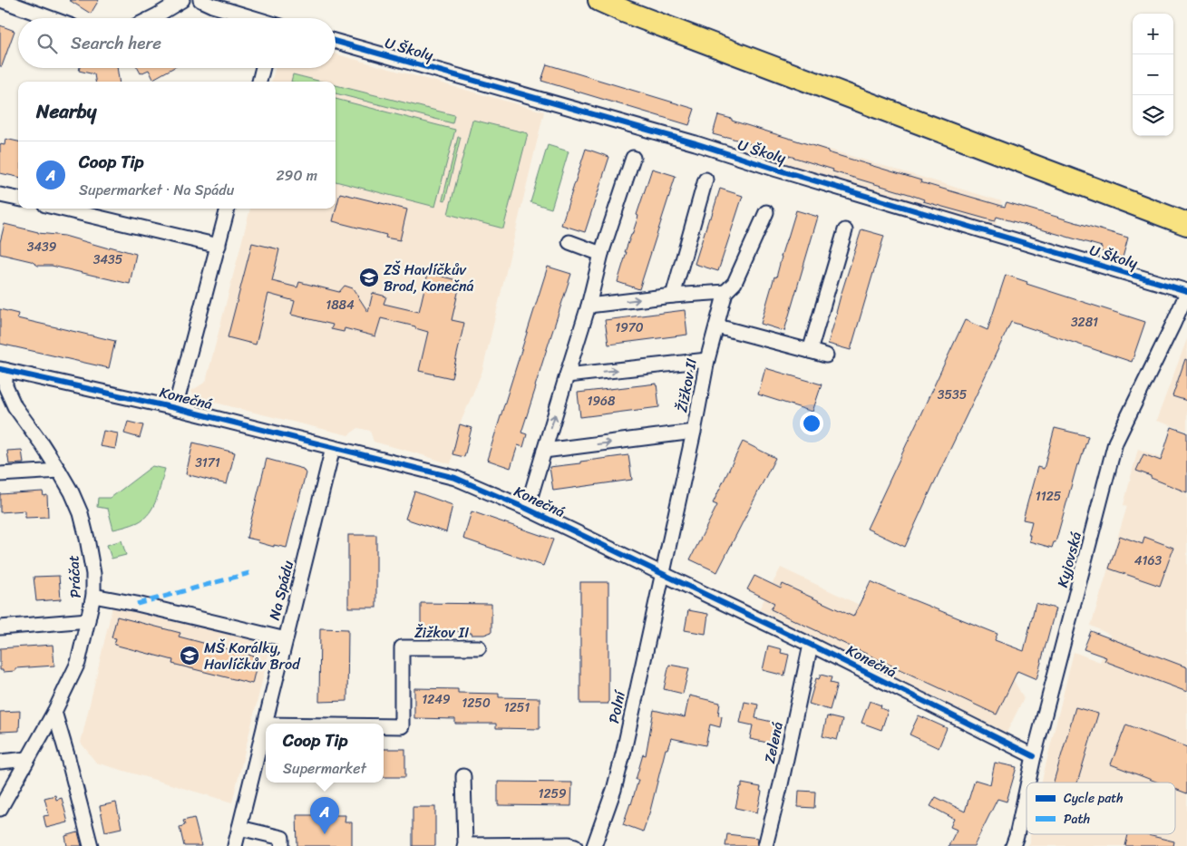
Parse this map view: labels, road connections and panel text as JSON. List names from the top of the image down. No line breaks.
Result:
{"streets":{"street":["U Školy","Žižkov II","Konečná","Kyjovská","Práčat","Na Spádu","Polní","Zelená"]},"crossings":[["U Školy","Kyjovská"],["Žižkov II","Konečná"],["Žižkov II","Polní"],["Konečná","Kyjovská"],["Konečná","Práčat"],["Konečná","Na Spádu"],["Konečná","Polní"],["Konečná","Zelená"]],"places":{"school or university":["ZŠ Havlíčkův Brod, Konečná","MŠ Korálky, Havlíčkův Brod"]},"house_numbers":["3439","3435","1884","3281","1970","3535","1968","3171","1125","4163","1249","1250","1251","1259"],"legend":["Cycle path","Path"],"page":{"map_buttons":["+","−"],"search":"Search here","heading":"Nearby","list":[{"mark":"A","name":"Coop Tip","note":"Supermarket · Na Spádu","value":"290 m"}],"popup":["Coop Tip","Supermarket"],"pins":"A"}}
